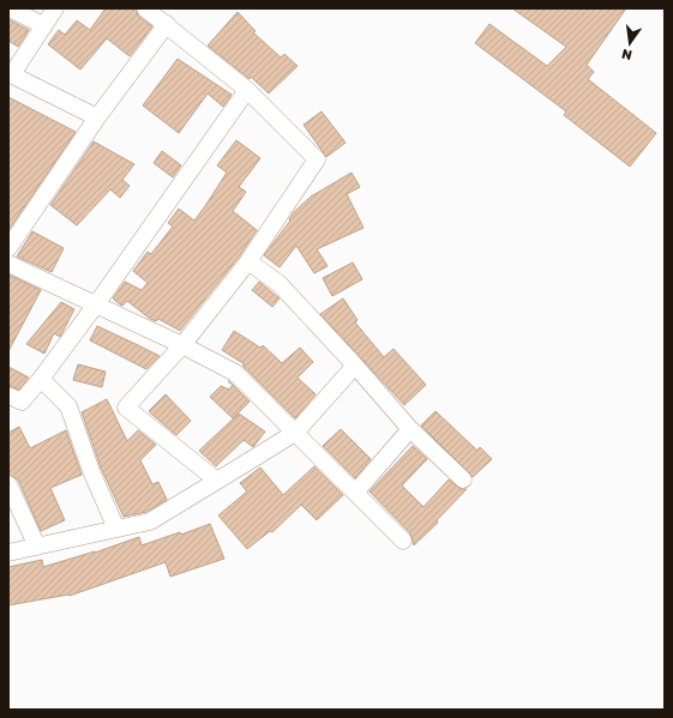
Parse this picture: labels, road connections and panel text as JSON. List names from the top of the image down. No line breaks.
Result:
{"north":"bottom"}
